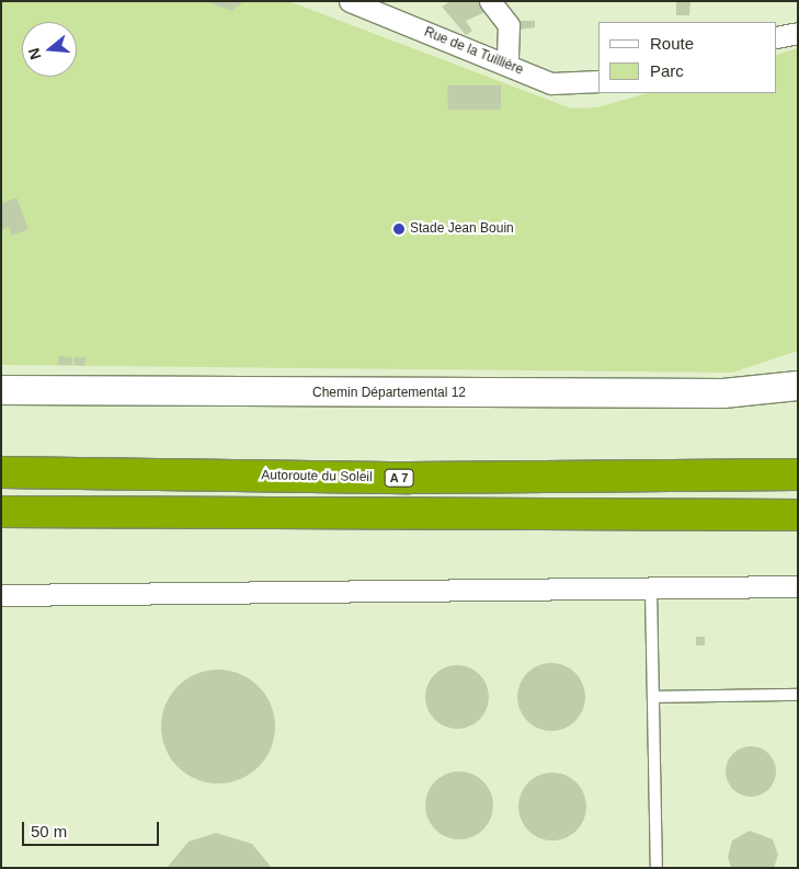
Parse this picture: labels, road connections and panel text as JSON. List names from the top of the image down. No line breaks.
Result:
{"streets":{"highway":["Autoroute du Soleil","A 7"],"main road":["Chemin Départemental 12"],"street":["Rue de la Tuillière"]},"places":["Stade Jean Bouin"],"legend":["Route","Parc"],"scale_bar":"50 m","north":"left"}
